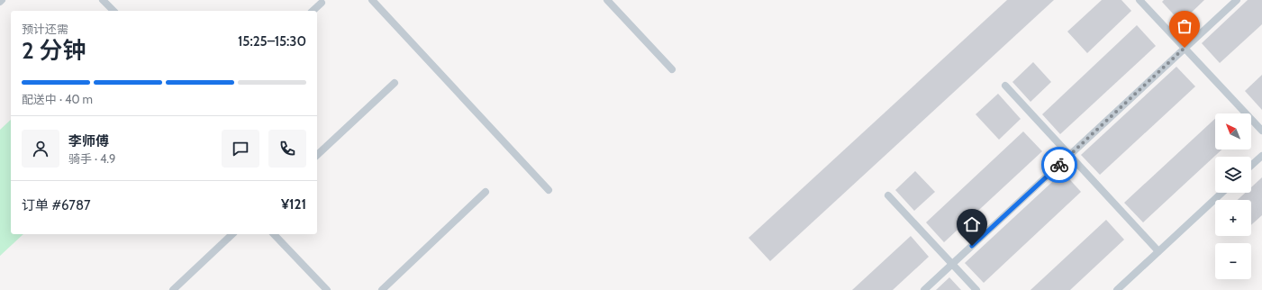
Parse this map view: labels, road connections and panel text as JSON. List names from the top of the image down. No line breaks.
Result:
{"north":"top left","page":{"heading":["2 分钟","预计还需","15:25–15:30"],"panel":["李师傅","骑手 · 4.9","订单 #6787","¥121"],"bar":"配送中 · 40 m","map_buttons":["+","−"]}}
